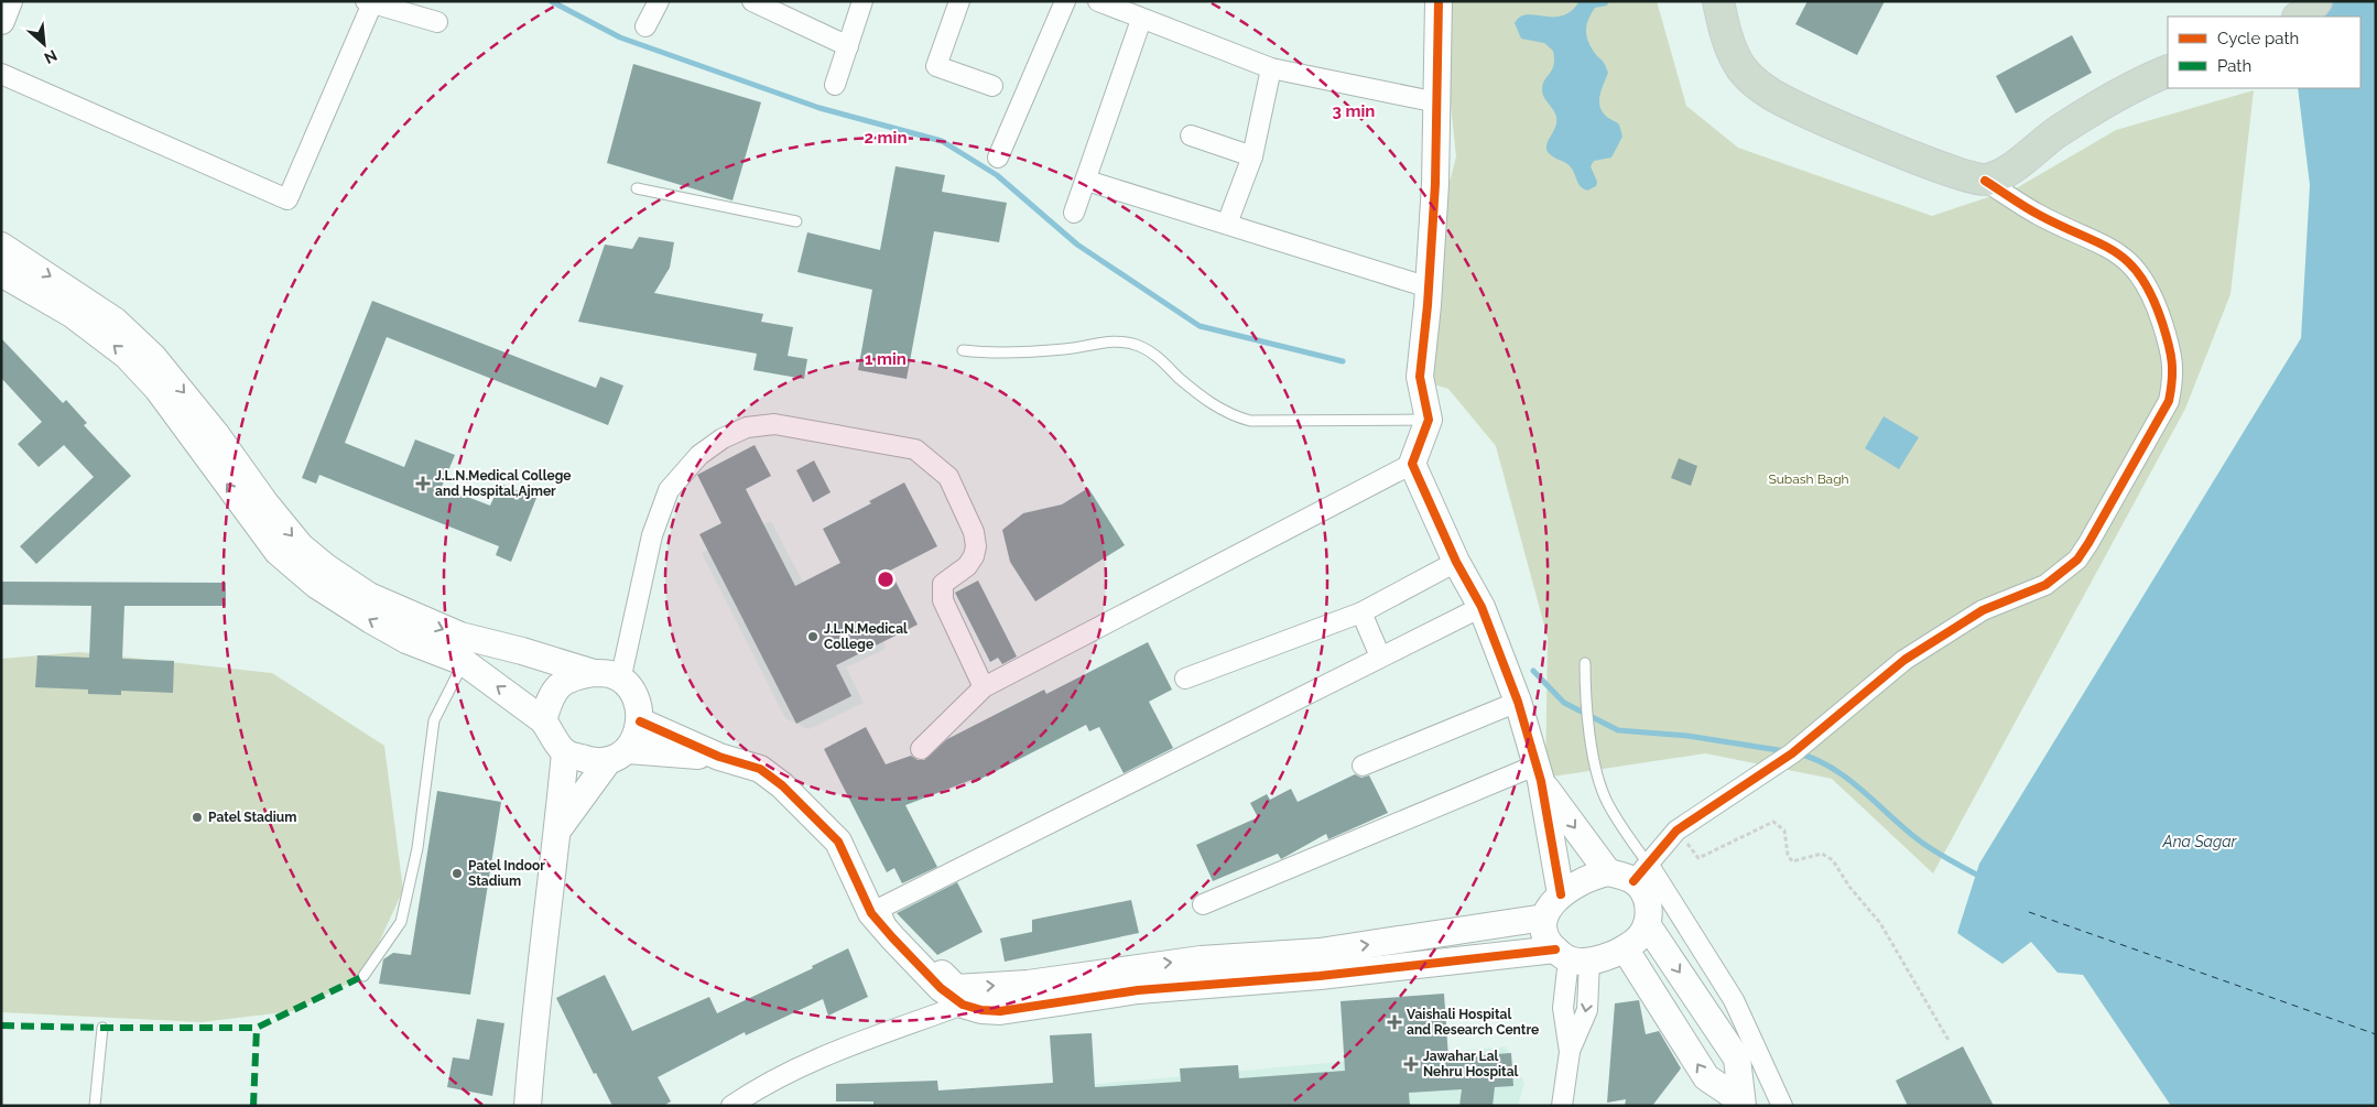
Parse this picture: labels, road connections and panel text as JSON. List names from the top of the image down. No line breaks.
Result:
{"water":["Ana Sagar"],"parks":["Subash Bagh"],"places":{"health":["J.L.N.Medical College and Hospital,Ajmer","Vaishali Hospital and Research Centre","Jawahar Lal Nehru Hospital"],"other":["J.L.N.Medical College","Patel Stadium","Patel Indoor Stadium"]},"legend":["Cycle path","Path"],"north":"bottom right","rings":["3 min","2 min","1 min"]}
